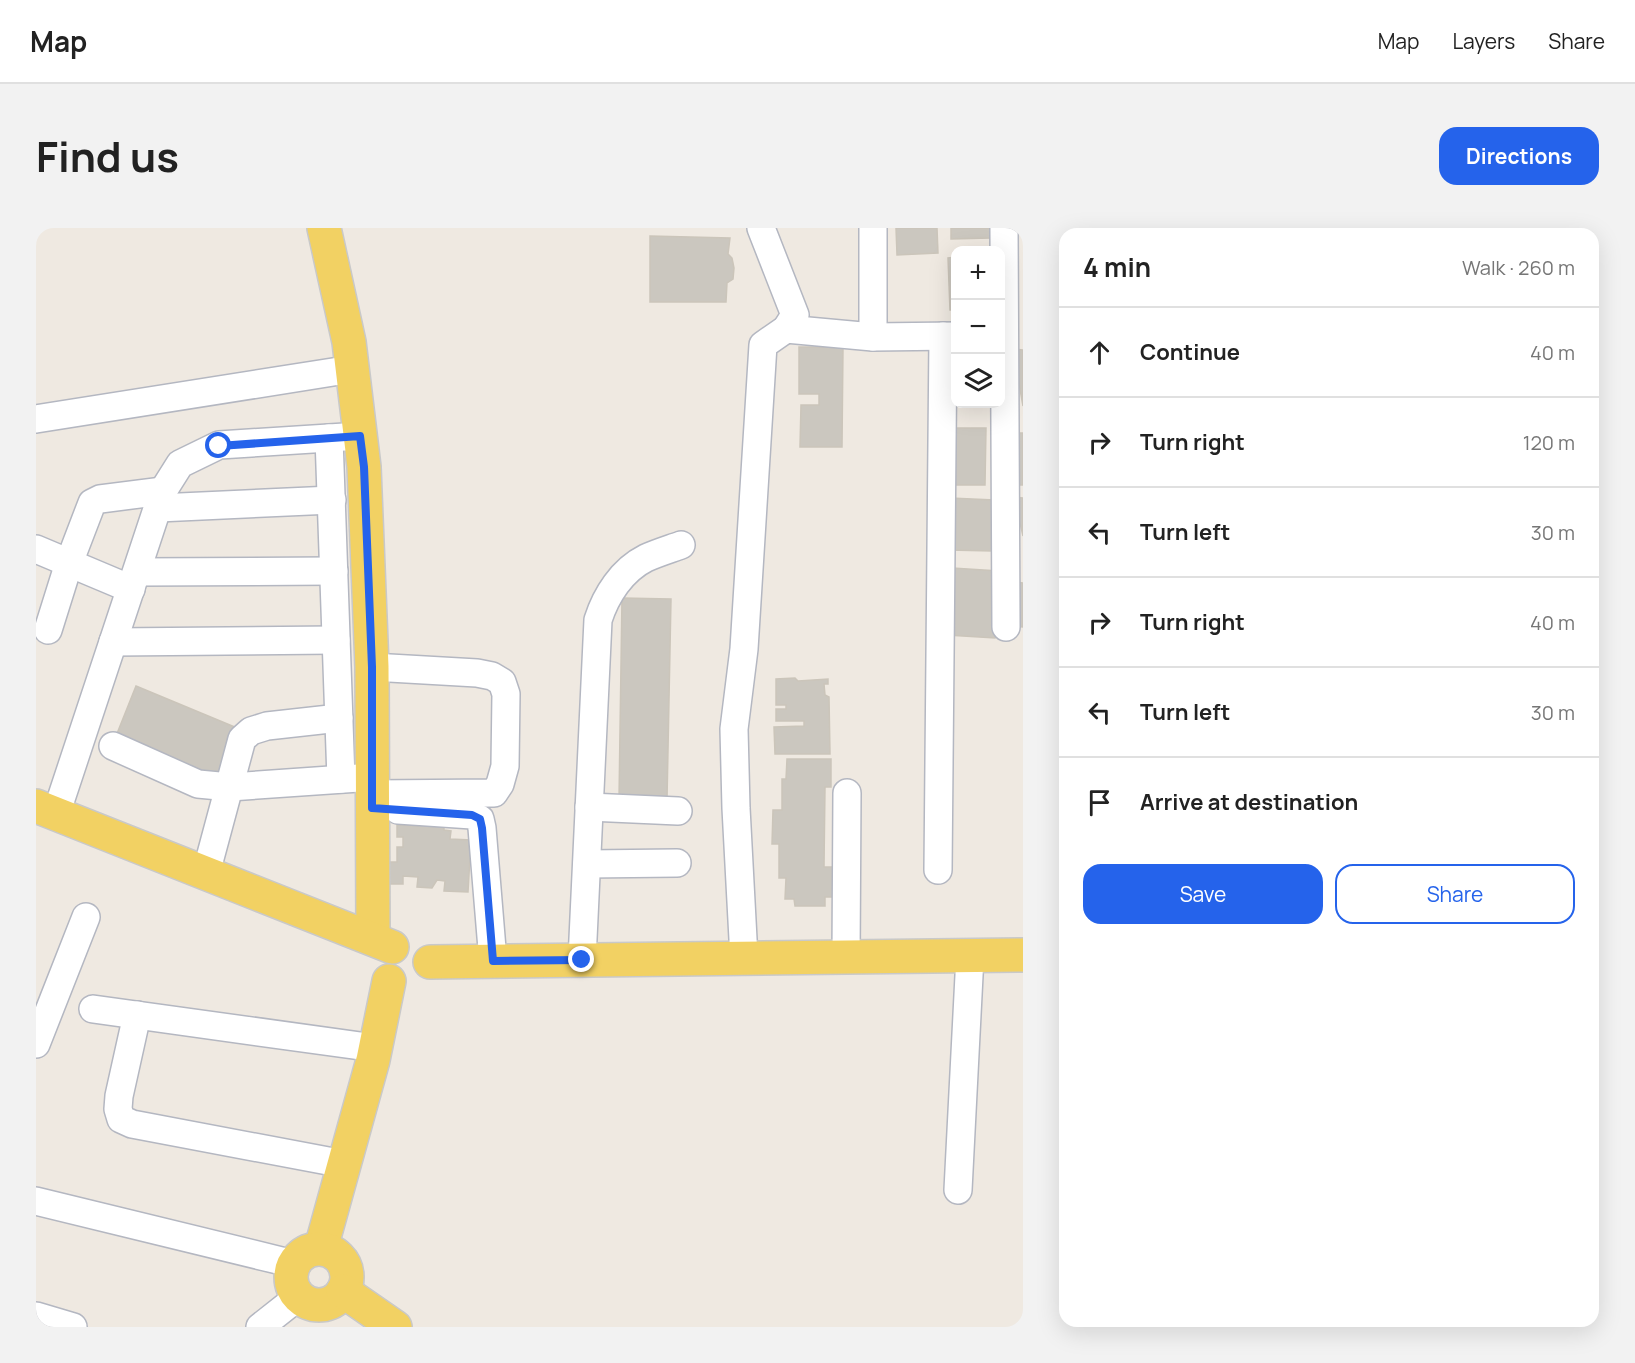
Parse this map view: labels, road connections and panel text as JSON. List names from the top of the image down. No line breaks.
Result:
{"page":{"header":"Map","nav":["Map","Layers","Share"],"title":"Find us","buttons":["Directions",["Save","Share"]],"heading":["4 min","Walk · 260 m"],"map_buttons":["+","−"],"list":[["Continue","40 m"],["Turn right","120 m"],["Turn left","30 m"],["Turn right","40 m"],["Turn left","30 m"],"Arrive at destination"]}}
